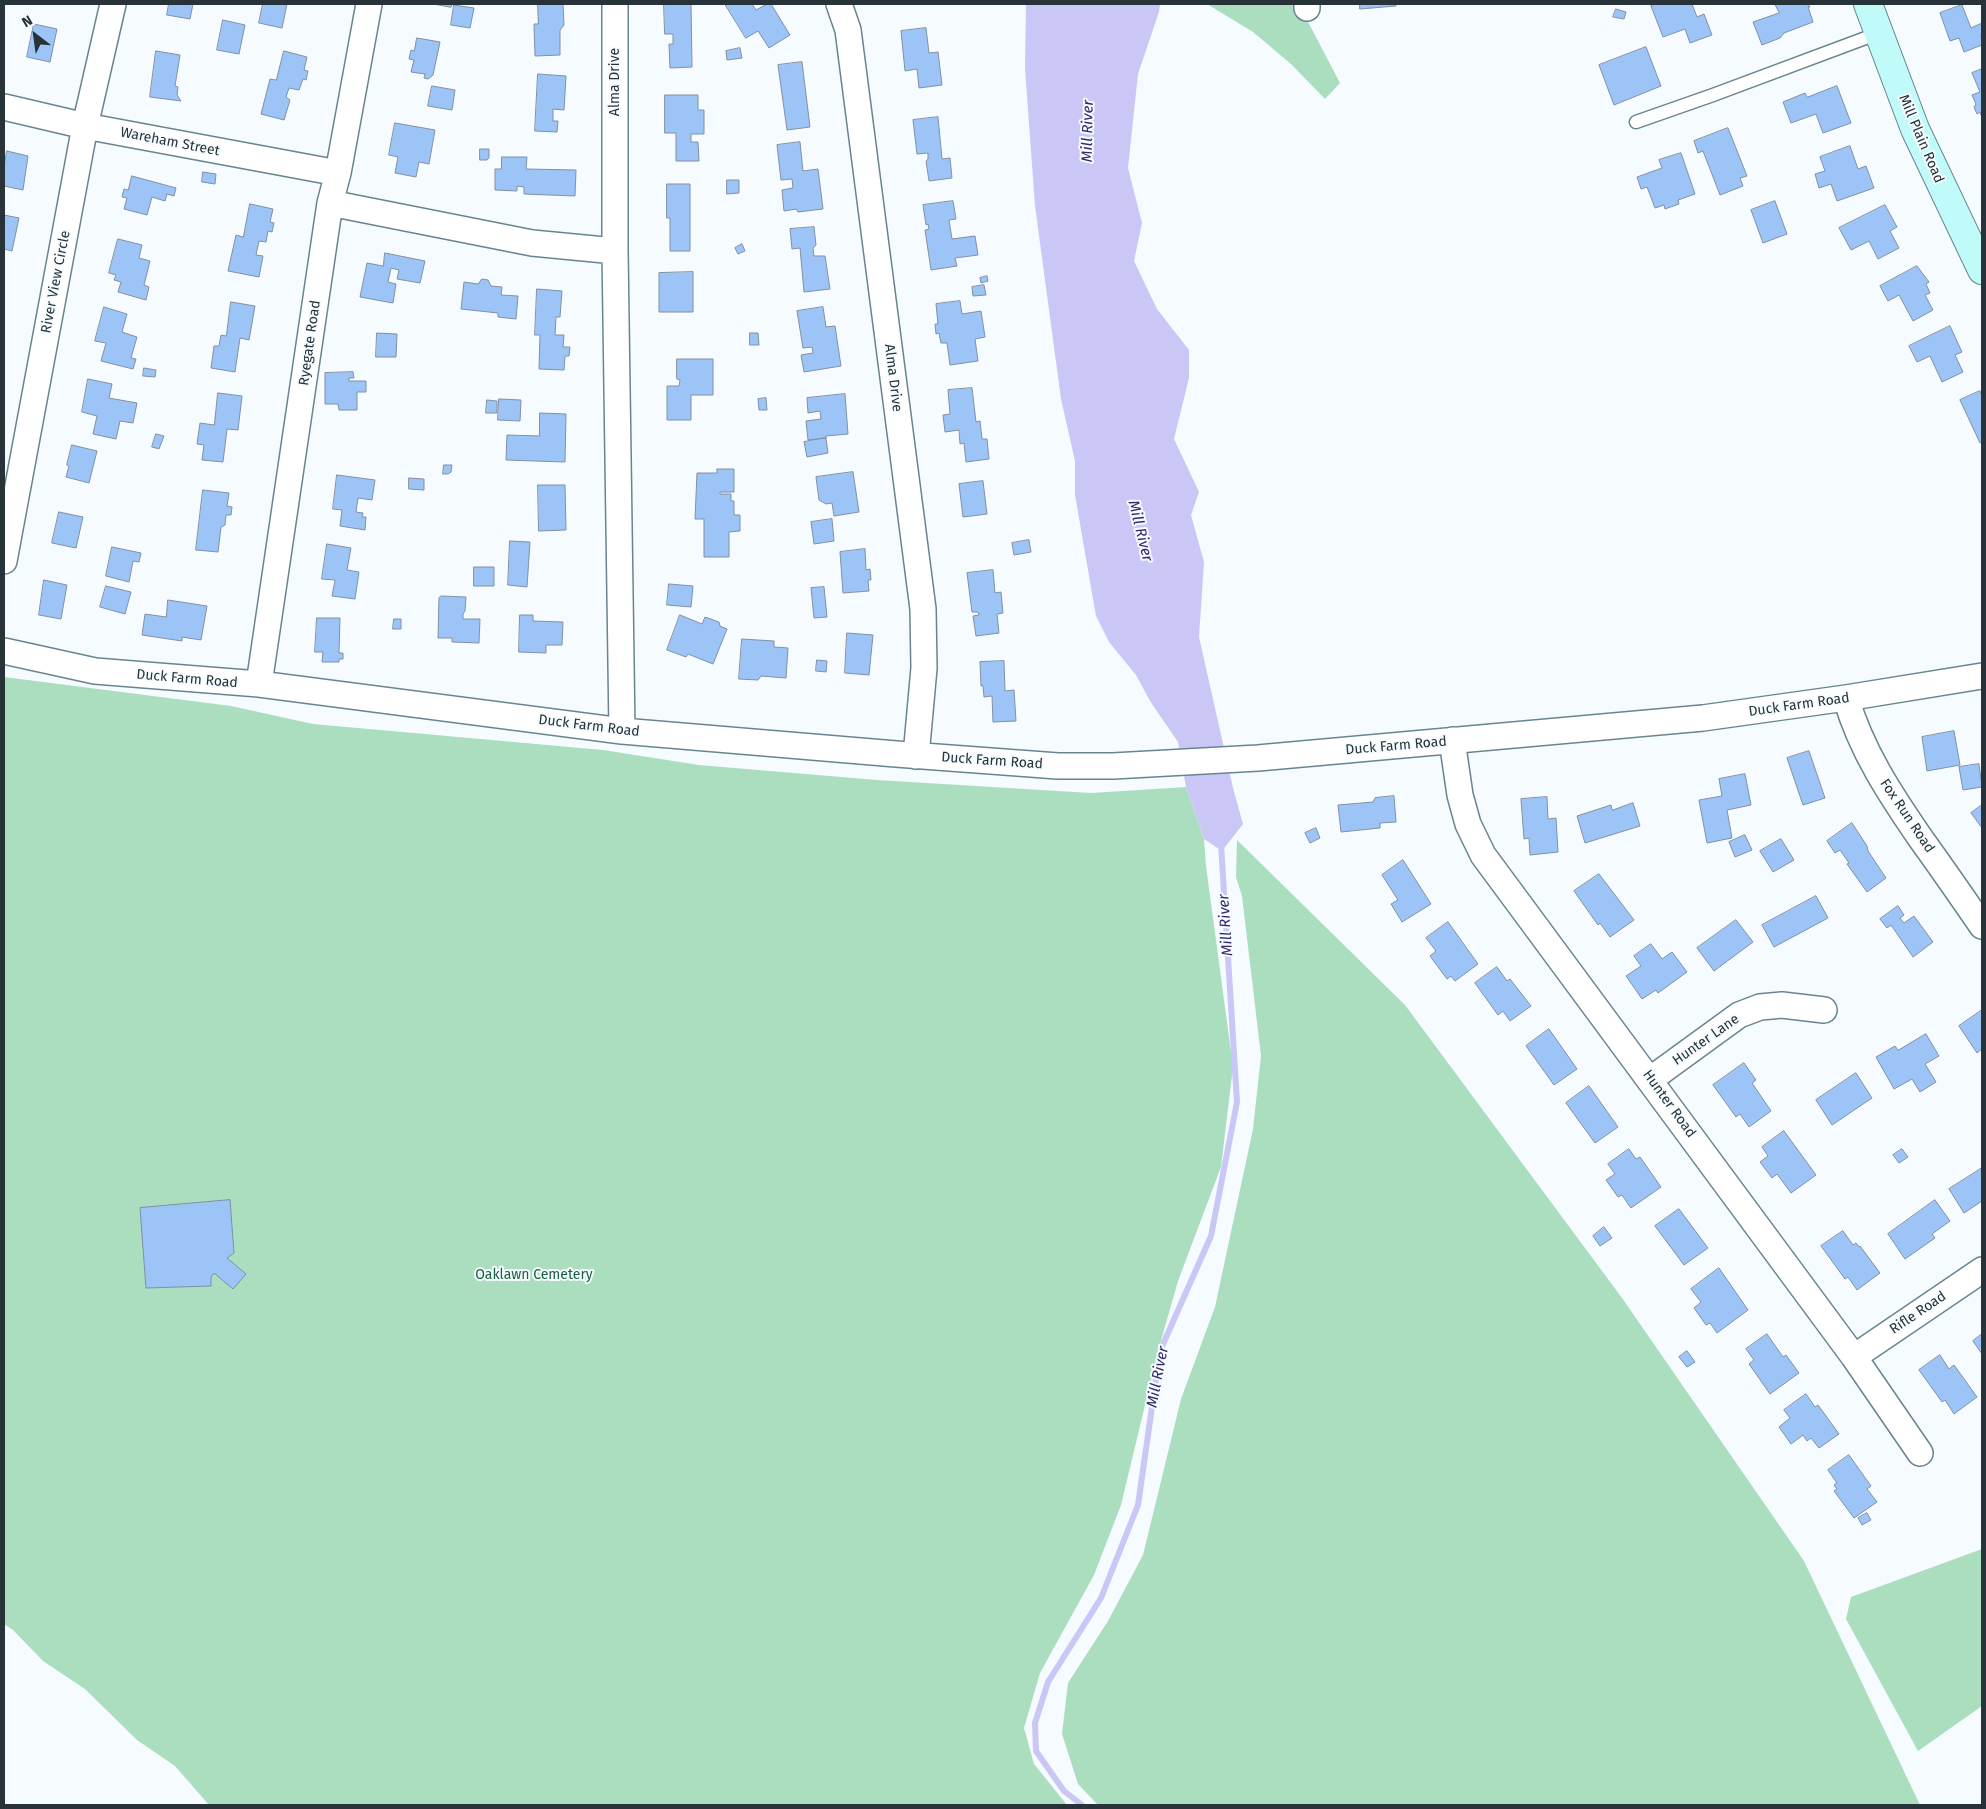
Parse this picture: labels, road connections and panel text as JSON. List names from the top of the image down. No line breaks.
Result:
{"streets":{"main road":["Mill Plain Road"],"street":["Alma Drive","Wareham Street","River View Circle","Ryegate Road","Duck Farm Road","Fox Run Road","Hunter Lane","Hunter Road","Rifle Road"]},"crossings":[["Alma Drive","Duck Farm Road"],["Wareham Street","River View Circle"],["Wareham Street","Ryegate Road"],["Ryegate Road","Duck Farm Road"],["Duck Farm Road","Fox Run Road"],["Duck Farm Road","Hunter Road"],["Hunter Lane","Hunter Road"],["Hunter Road","Rifle Road"]],"water":["Mill River"],"parks":["Oaklawn Cemetery"],"north":"top left"}
